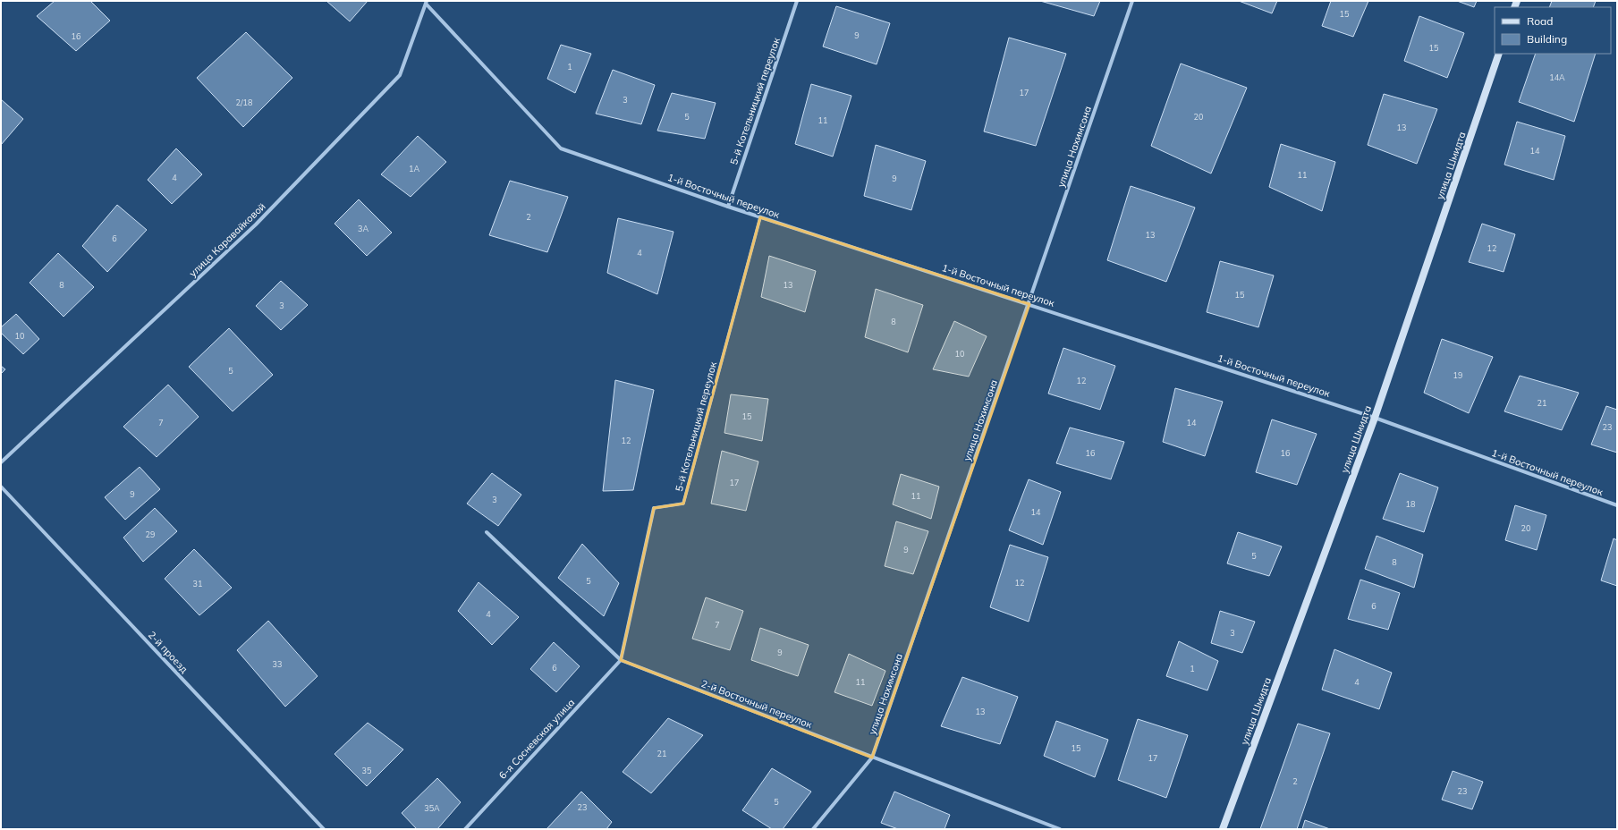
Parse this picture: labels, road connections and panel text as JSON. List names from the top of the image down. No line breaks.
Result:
{"streets":{"main road":["улица Шмидта"],"street":["5-й Котельницкий переулок","улица Нахимсона","1-й Восточный переулок","улица Каравайковой","2-й проезд","2-й Восточный переулок","6-я Сосневская улица"]},"crossings":[["5-й Котельницкий переулок","1-й Восточный переулок"],["5-й Котельницкий переулок","2-й Восточный переулок"],["5-й Котельницкий переулок","6-я Сосневская улица"],["улица Нахимсона","1-й Восточный переулок"],["улица Нахимсона","2-й Восточный переулок"],["улица Шмидта","1-й Восточный переулок"],["1-й Восточный переулок","улица Каравайковой"],["2-й Восточный переулок","6-я Сосневская улица"]],"house_numbers":["15","9","16","15","1","14А","17","3","2/18","5","20","11","13","14","1А","11","4","9","2","3А","13","6","12","4","8","13","15","3","8","10","10","5","19","12","21","15","7","14","23","12","16","16","17","9","11","3","18","14","20","29","9","5","8","5","12","31","6","4","7","3","9","33","6","1","11","4","13","15","21","17","35","2","23","5","23","35А"],"legend":["Road","Building"]}
